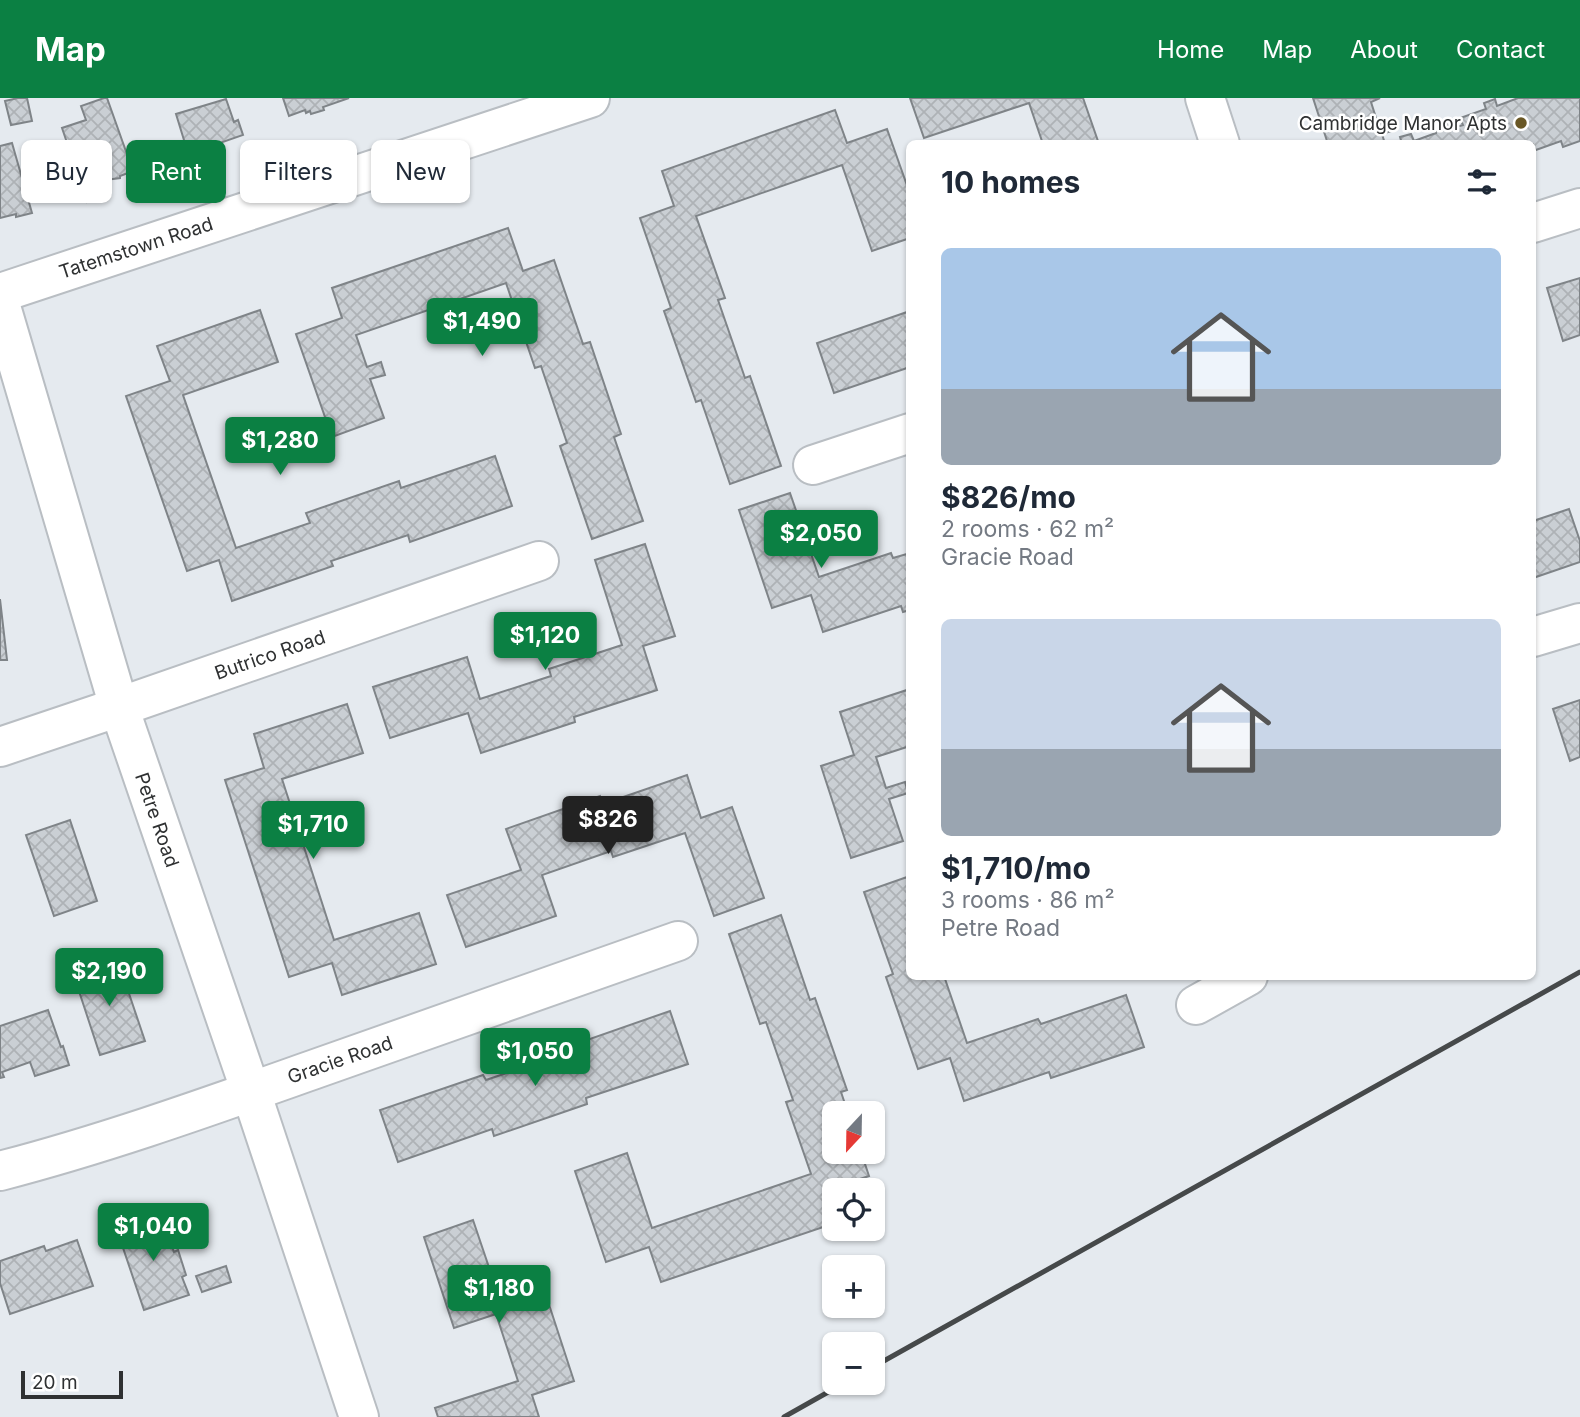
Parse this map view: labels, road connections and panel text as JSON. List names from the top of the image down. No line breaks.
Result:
{"streets":{"street":["Tatemstown Road","Butrico Road","Petre Road","Gracie Road"]},"crossings":[["Butrico Road","Petre Road"],["Petre Road","Gracie Road"]],"places":["Cambridge Manor Apts"],"scale_bar":"20 m","north":"bottom","page":{"header":"Map","nav":["Home","Map","About","Contact"],"chip":["Buy","Rent","Filters","New"],"heading":"10 homes","list":[{"name":"$826/mo","note":"2 rooms · 62 m² · Gracie Road"},{"name":"$1,710/mo","note":"3 rooms · 86 m² · Petre Road"}],"price":["$1,490","$1,280","$2,050","$1,120","$826","$1,710","$2,190","$1,050","$1,040","$1,180"],"map_buttons":["+","−"],"scale":"20 m"}}
